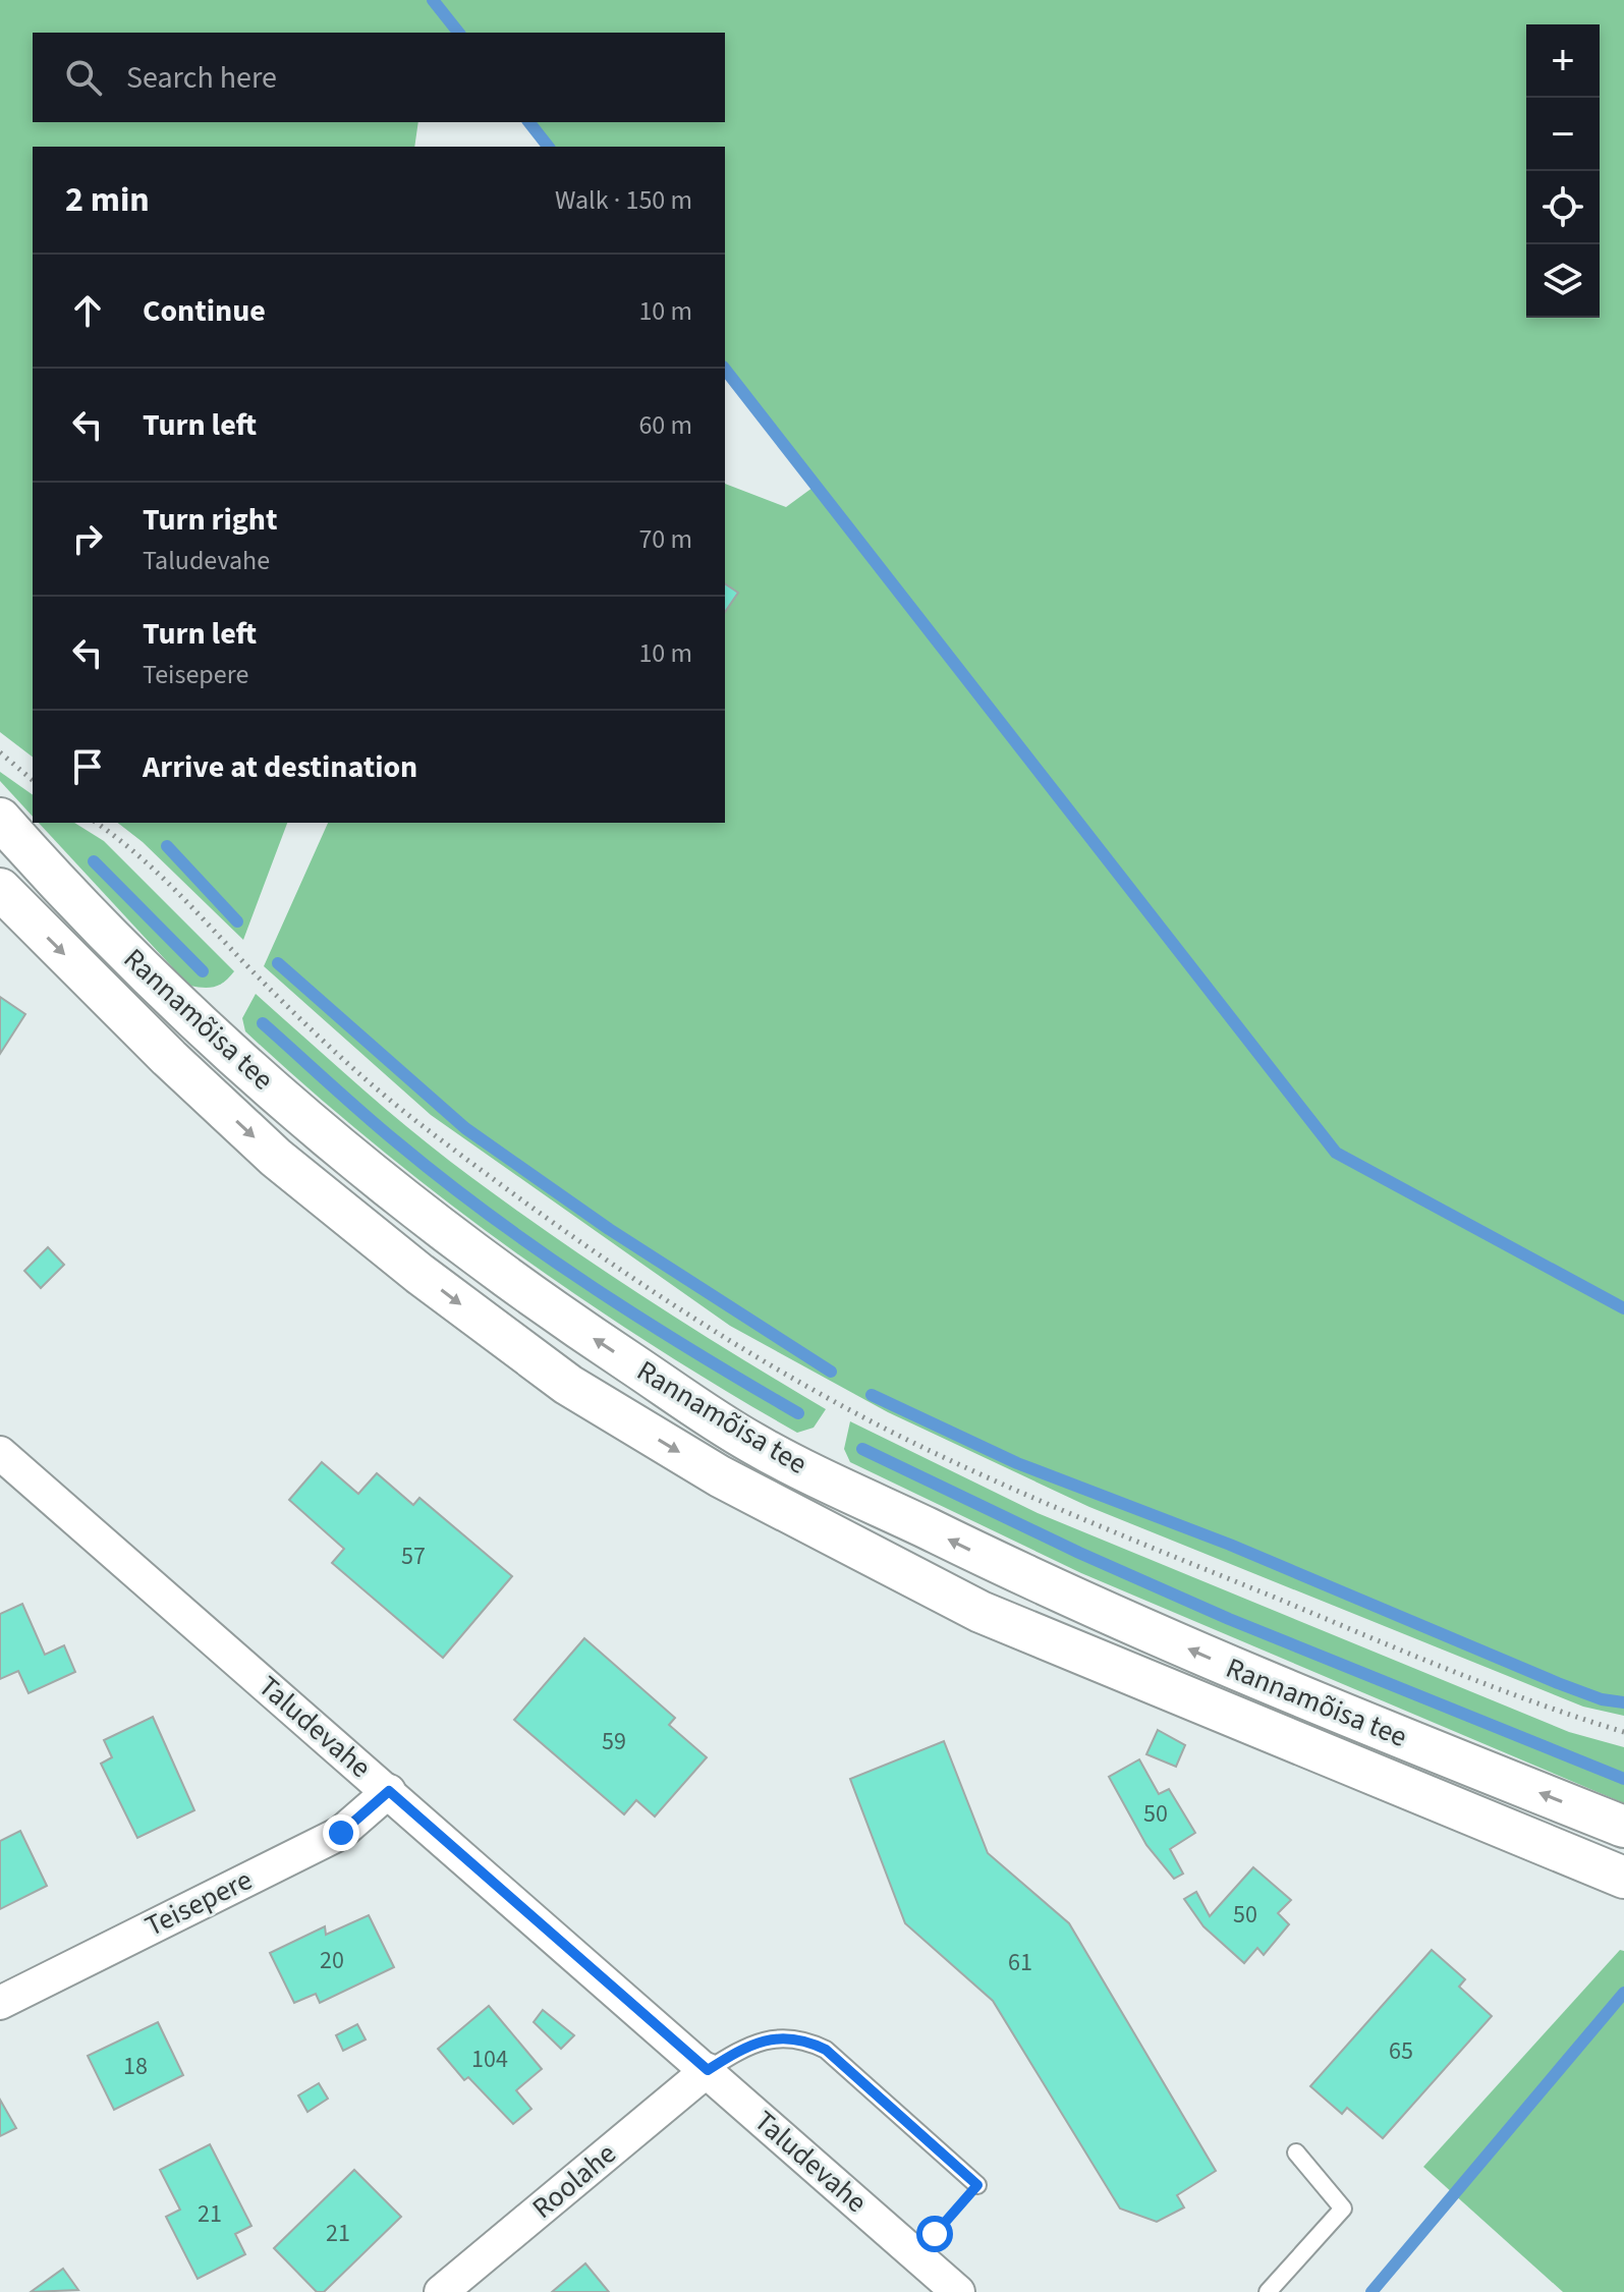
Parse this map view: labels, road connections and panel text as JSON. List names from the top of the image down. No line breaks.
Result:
{"streets":{"street":["Rannamõisa tee","Taludevahe","Teisepere","Roolahe"]},"crossings":[["Taludevahe","Teisepere"],["Taludevahe","Roolahe"]],"house_numbers":["57","59","50","50","20","61","65","104","18","21","21"],"page":{"map_buttons":["+","−"],"search":"Search here","heading":["2 min","Walk · 150 m"],"list":[["Continue","10 m"],["Turn left","60 m"],["Turn right","Taludevahe","70 m"],["Turn left","Teisepere","10 m"],"Arrive at destination"]}}
